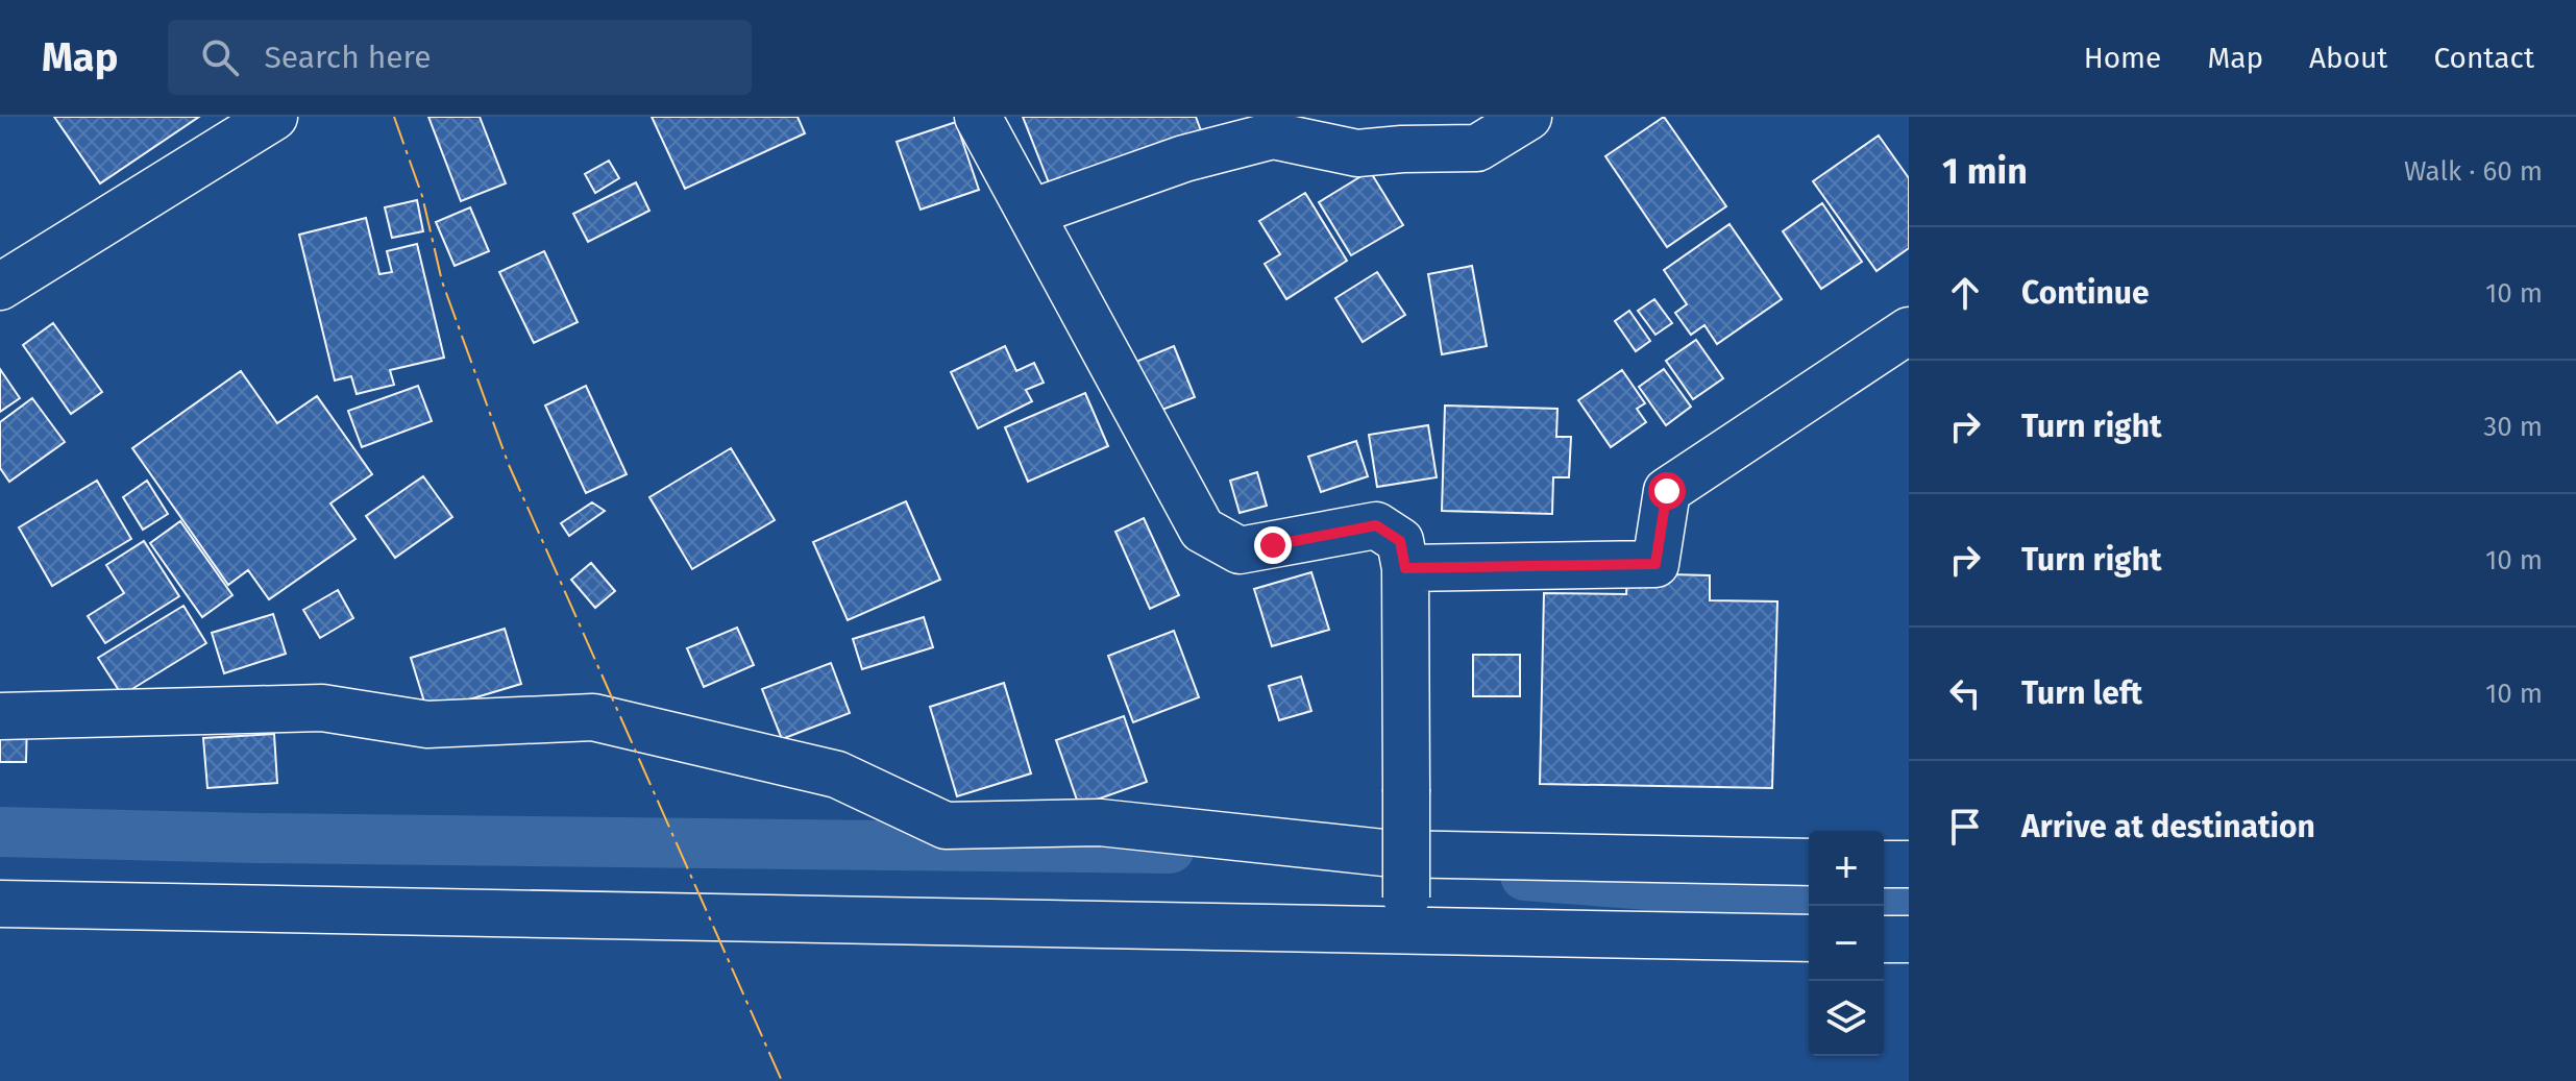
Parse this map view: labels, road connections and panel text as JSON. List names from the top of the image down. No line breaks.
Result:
{"page":{"header":"Map","search":"Search here","nav":["Home","Map","About","Contact"],"heading":["1 min","Walk · 60 m"],"list":[["Continue","10 m"],["Turn right","30 m"],["Turn right","10 m"],["Turn left","10 m"],"Arrive at destination"],"map_buttons":["+","−"]}}
